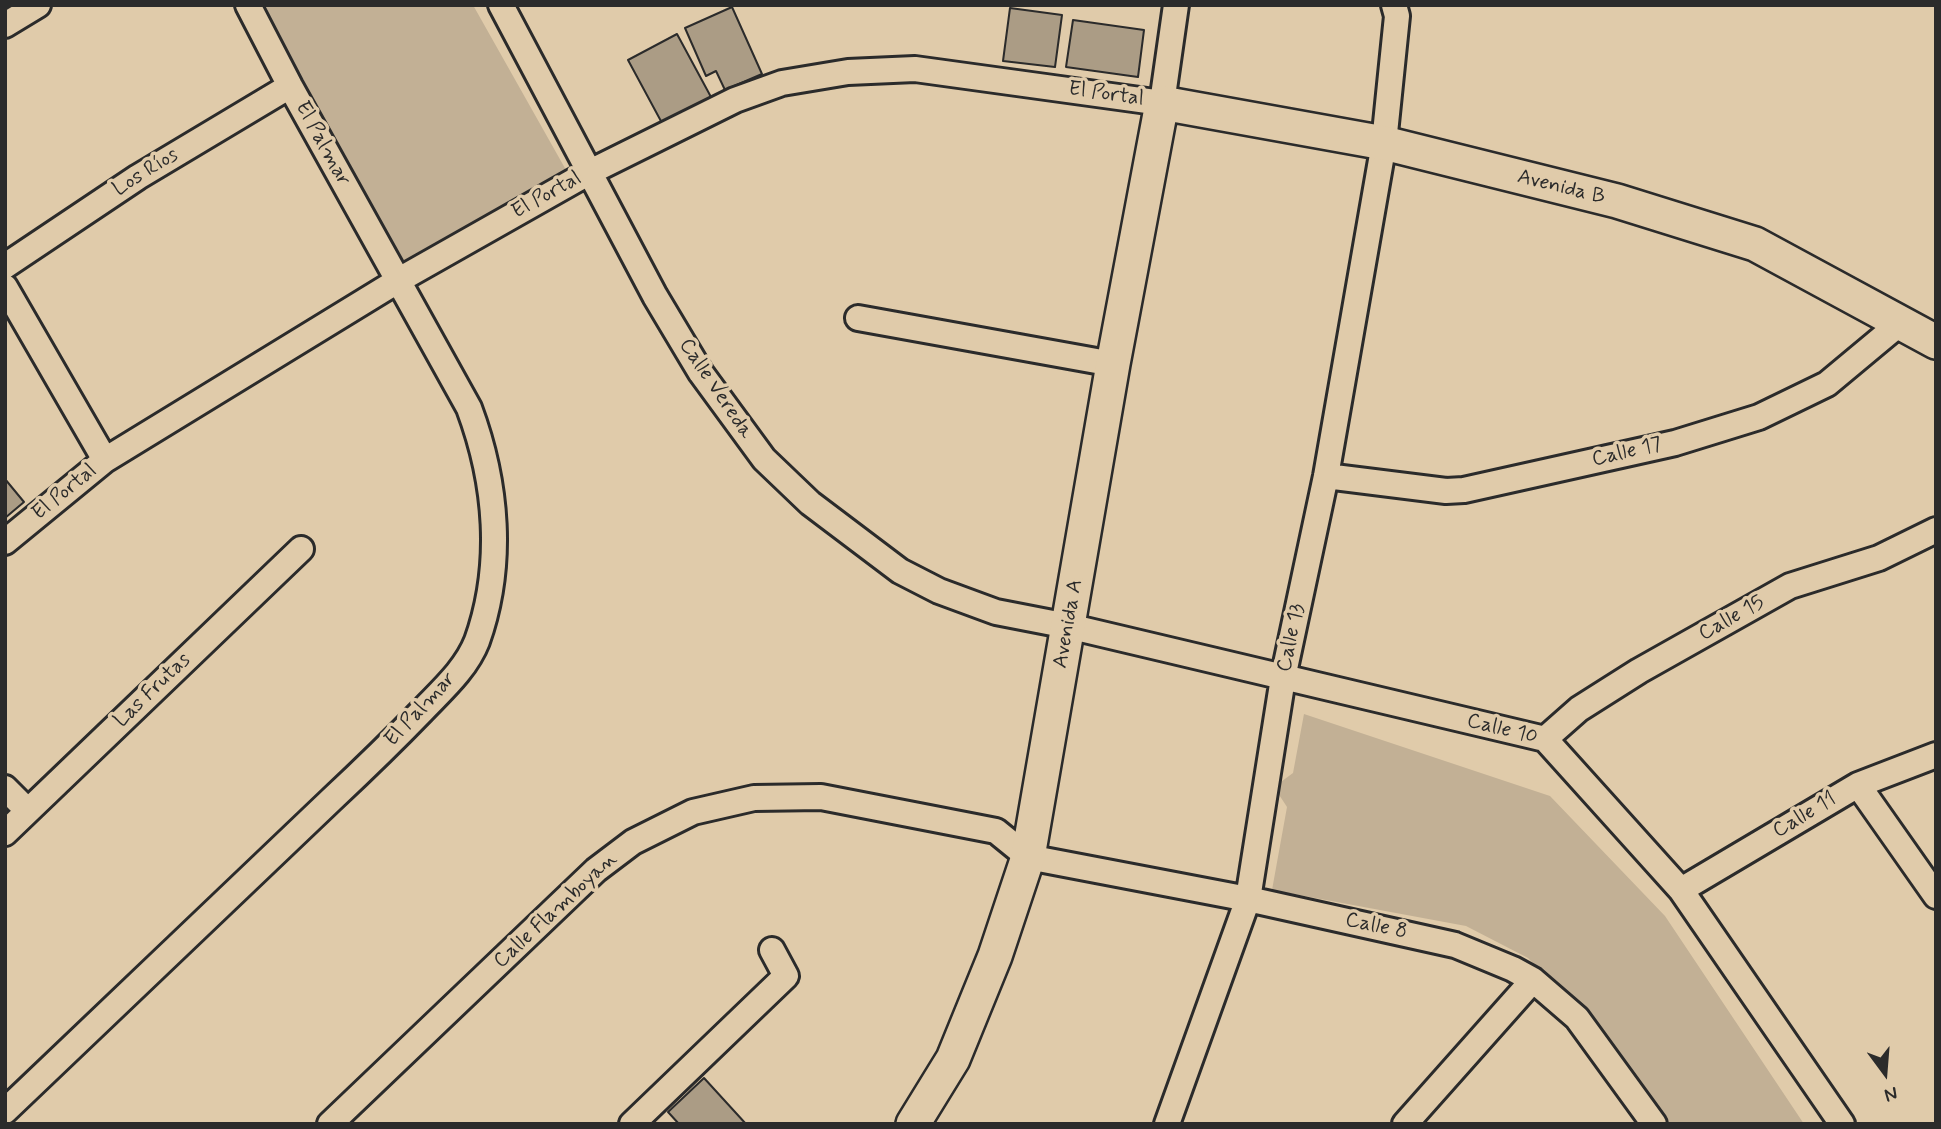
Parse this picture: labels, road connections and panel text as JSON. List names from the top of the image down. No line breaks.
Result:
{"streets":{"main road":["Avenida B","Avenida A"],"street":["El Portal","El Palmar","Los Ríos","Calle Vereda","Calle 17","Calle 15","Calle 13","Las Frutas","Calle 10","Calle 11","Calle Flamboyan","Calle 8"]},"crossings":[["El Portal","El Palmar"],["El Portal","Avenida B"],["El Portal","Calle Vereda"],["El Portal","Avenida A"],["El Palmar","Los Ríos"],["Avenida B","Calle 17"],["Avenida B","Avenida A"],["Avenida B","Calle 13"],["Calle Vereda","Avenida A"],["Calle Vereda","Calle 10"],["Calle 17","Calle 13"],["Calle 15","Calle 10"],["Avenida A","Calle 10"],["Avenida A","Calle Flamboyan"],["Avenida A","Calle 8"],["Calle 13","Calle 10"],["Calle 13","Calle 8"],["Calle 10","Calle 11"],["Calle Flamboyan","Calle 8"]],"north":"bottom"}
